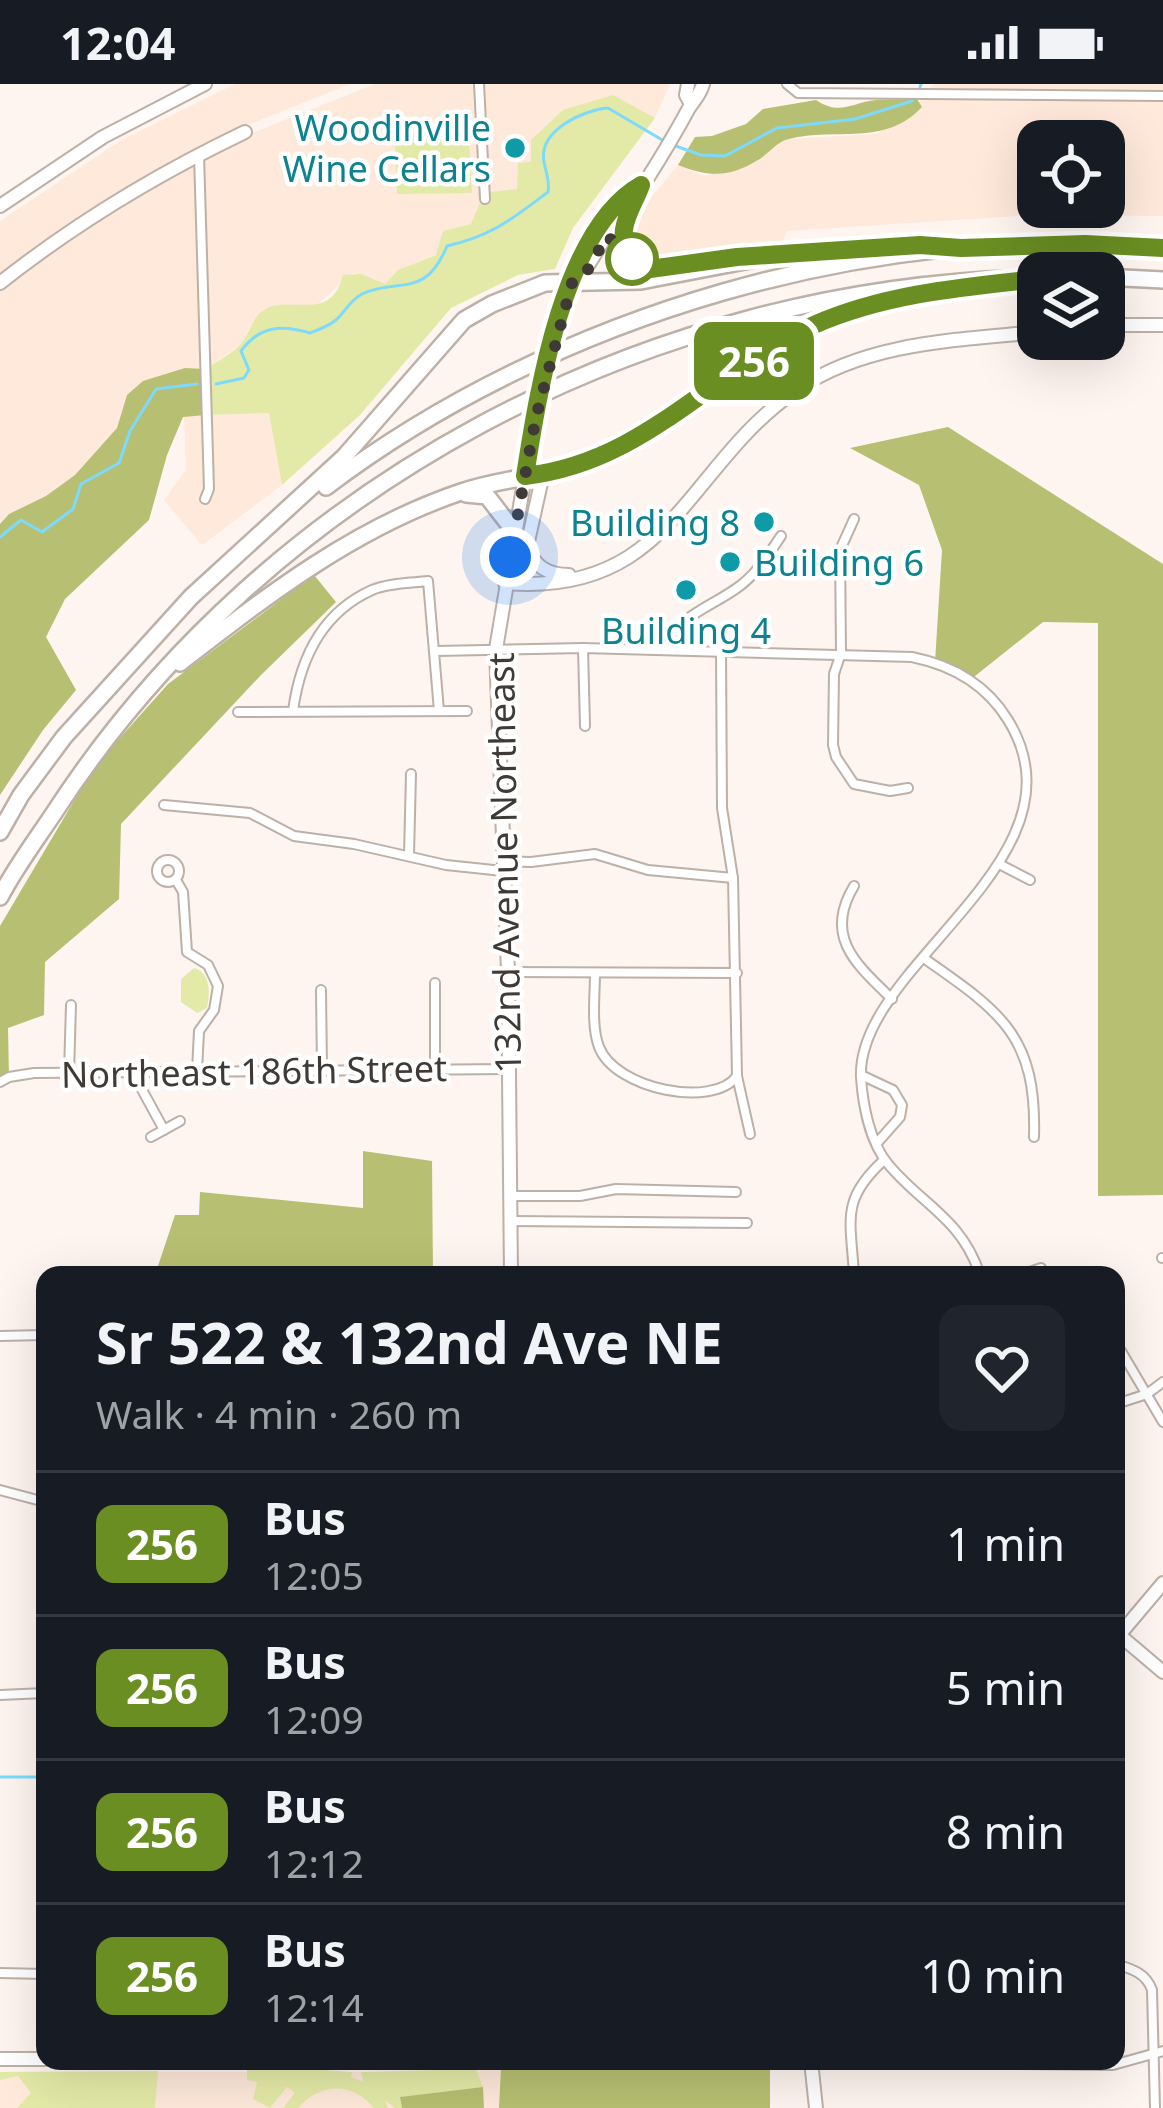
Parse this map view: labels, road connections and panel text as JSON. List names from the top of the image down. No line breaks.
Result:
{"streets":{"main road":["132nd Avenue Northeast"],"street":["Northeast 186th Street"]},"crossings":[["132nd Avenue Northeast","Northeast 186th Street"]],"places":["Woodinville Wine Cellars","Building 8","Building 6","Building 4"],"lines":["bus line 256"],"page":{"status":"12:04","on_map":"256","heading":["Sr 522 & 132nd Ave NE","Walk · 4 min · 260 m"],"list":[{"mark":"256","name":"Bus","note":"12:05","value":"1 min"},{"mark":"256","name":"Bus","note":"12:09","value":"5 min"},{"mark":"256","name":"Bus","note":"12:12","value":"8 min"},{"mark":"256","name":"Bus","note":"12:14","value":"10 min"}]}}
